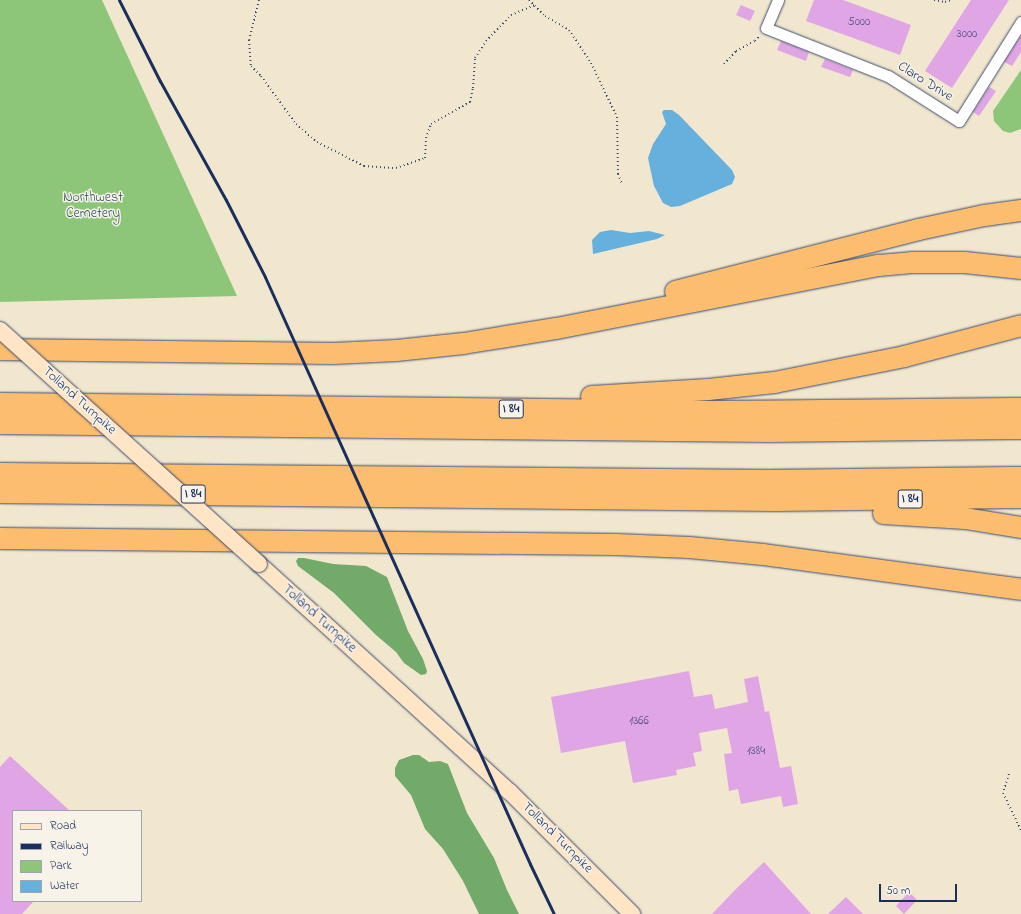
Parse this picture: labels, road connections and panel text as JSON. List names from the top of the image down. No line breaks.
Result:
{"streets":{"highway":["I 84"],"main road":["Tolland Turnpike"],"street":["Claro Drive"]},"parks":["Northwest Cemetery"],"house_numbers":["5000","3000","1366","1384"],"legend":["Road","Railway","Park","Water"],"scale_bar":"50 m"}
